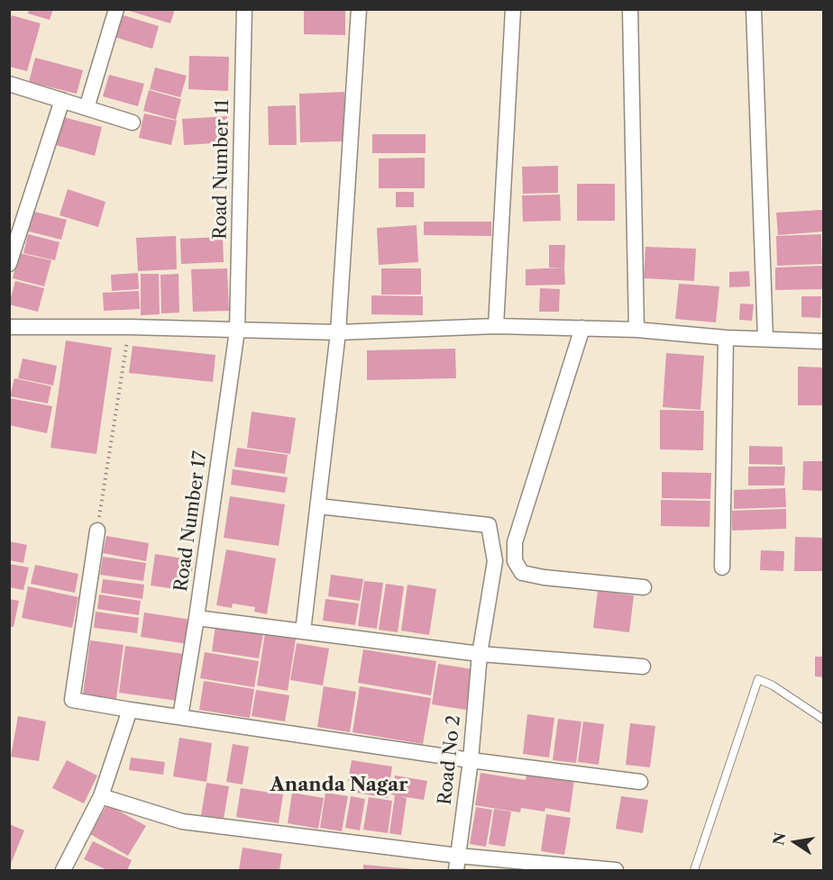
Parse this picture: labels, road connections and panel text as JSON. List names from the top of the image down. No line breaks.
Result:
{"streets":{"street":["Road Number 11","Road Number 17","Road No 2"]},"crossings":[["Road Number 11","Road Number 17"]],"districts":["Ananda Nagar"],"north":"left"}
